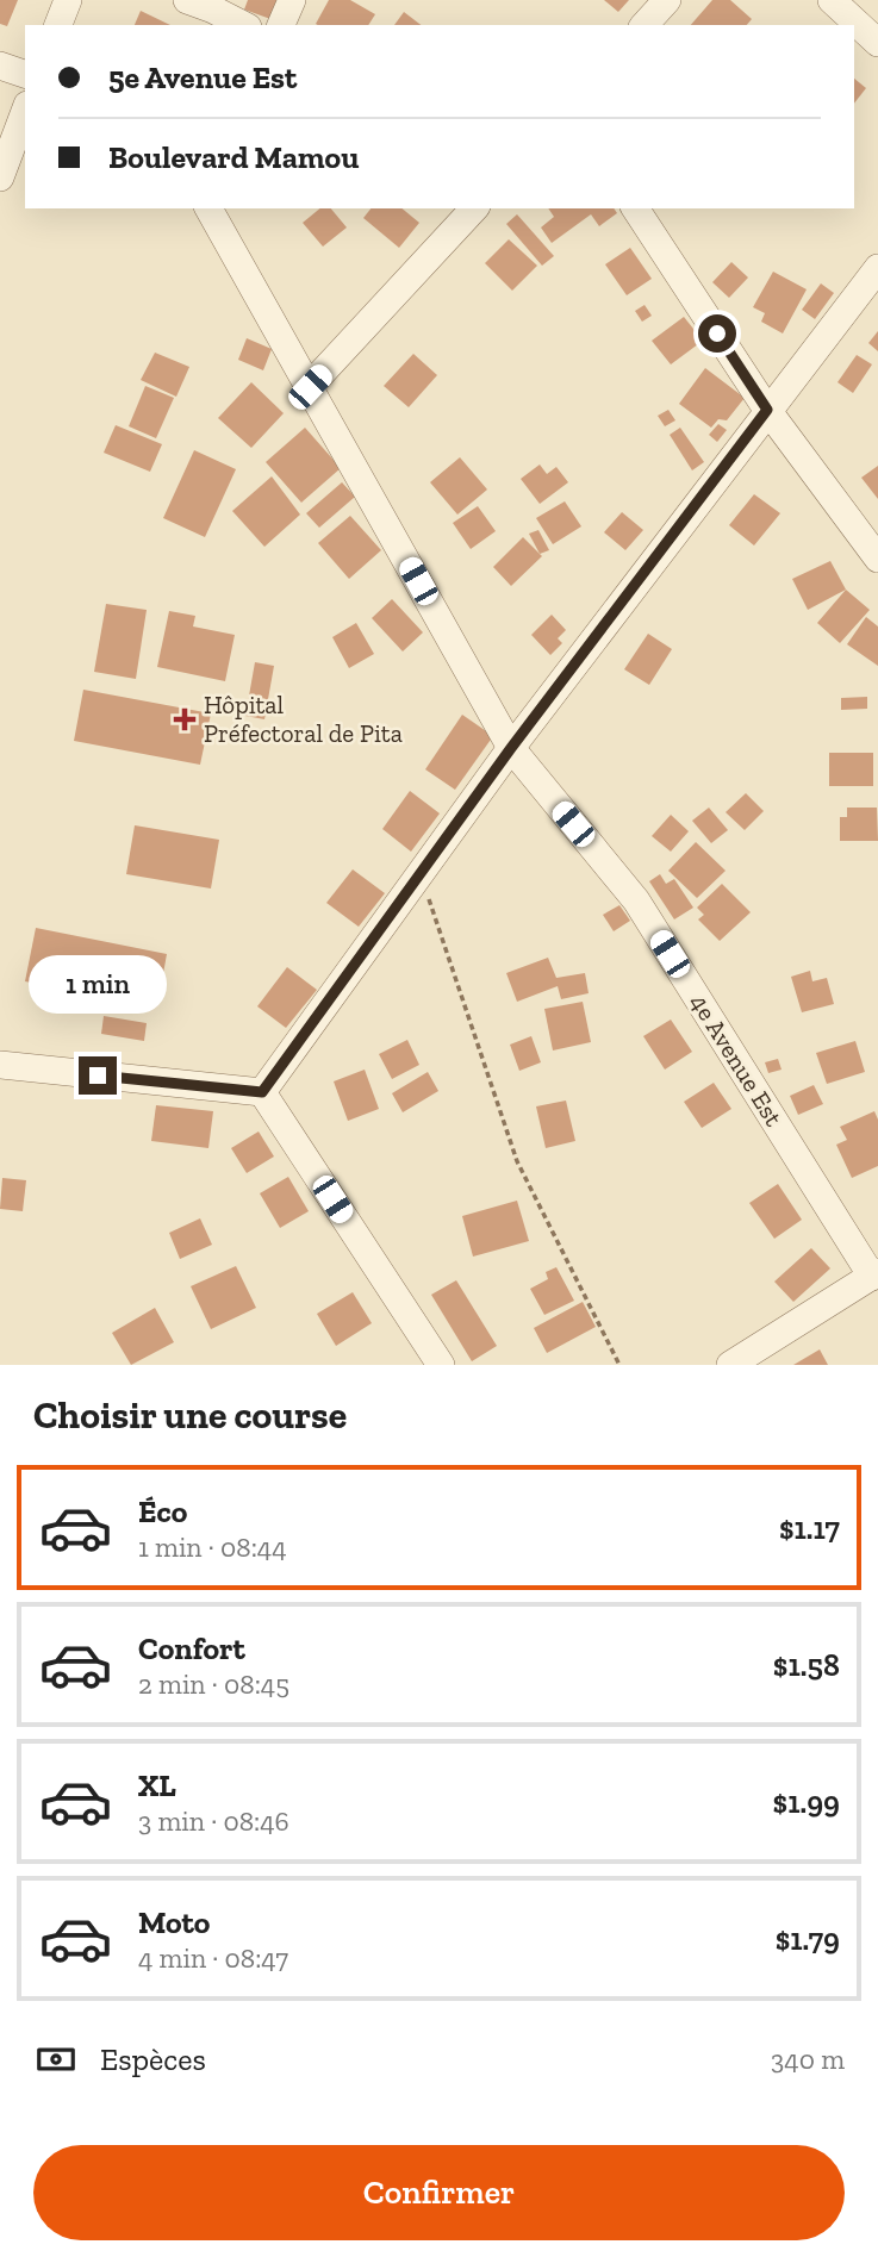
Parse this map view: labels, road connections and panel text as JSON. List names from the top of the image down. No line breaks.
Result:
{"streets":{"street":["4e Avenue Est"]},"places":{"health":["Hôpital Préfectoral de Pita"]},"page":{"banner":["5e Avenue Est","Boulevard Mamou"],"bubble":"1 min","heading":"Choisir une course","list":[{"name":"Éco","note":"1 min · 08:44","value":"$1.17"},{"name":"Confort","note":"2 min · 08:45","value":"$1.58"},{"name":"XL","note":"3 min · 08:46","value":"$1.99"},{"name":"Moto","note":"4 min · 08:47","value":"$1.79"}],"pay":["Espèces","340 m"],"buttons":"Confirmer"}}
